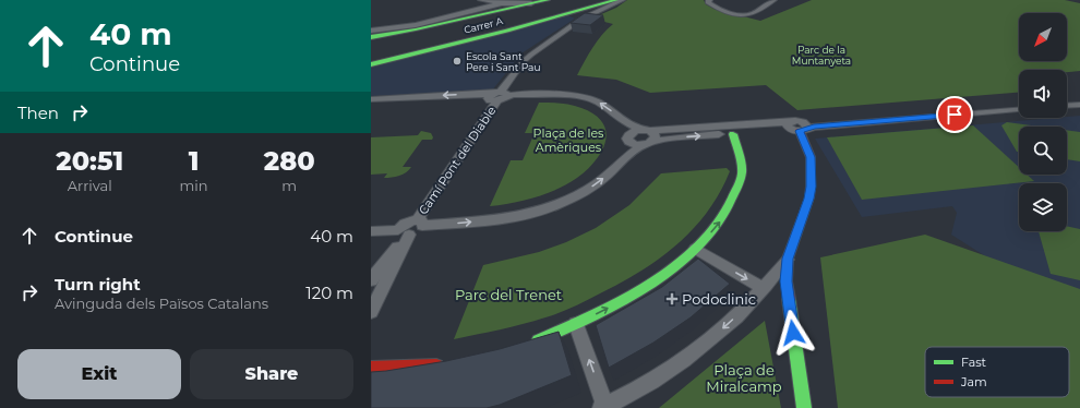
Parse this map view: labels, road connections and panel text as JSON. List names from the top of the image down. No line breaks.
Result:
{"streets":{"street":["Carrer A","Camí Pont del Diable"]},"crossings":[["Carrer A","Camí Pont del Diable"]],"parks":["Parc de la Muntanyeta","Plaça de les Amèriques","Parc del Trenet","Plaça de Miralcamp"],"places":{"other":["Escola Sant Pere i Sant Pau"],"health":["Podoclinic"]},"legend":["Fast","Jam"],"north":"bottom left","page":{"turn":["40 m","Continue"],"then":"Then","eta":["20:51","Arrival","1","min","280","m"],"list":[{"name":"Continue","value":"40 m"},{"name":"Turn right","note":"Avinguda dels Països Catalans","value":"120 m"}],"buttons":["Exit","Share"]}}
